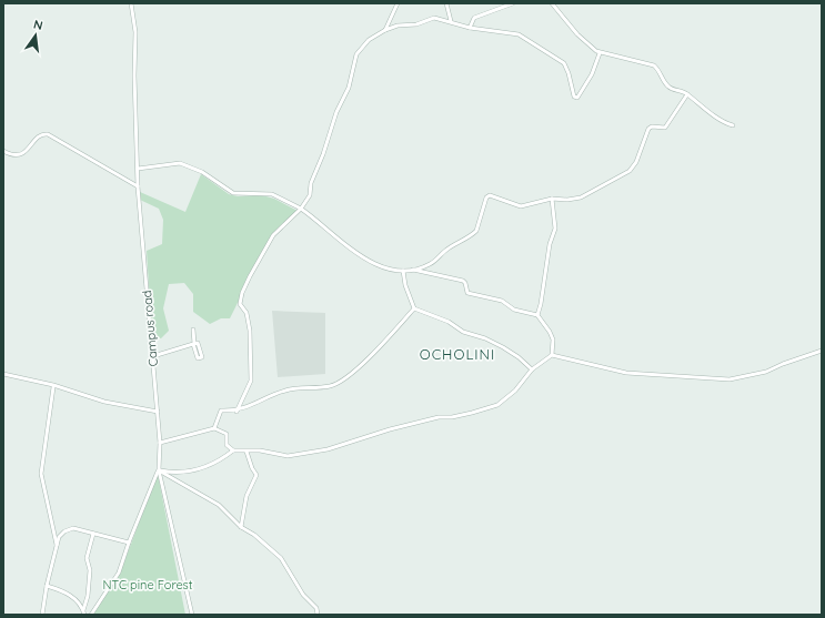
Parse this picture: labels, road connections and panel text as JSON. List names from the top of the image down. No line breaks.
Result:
{"streets":{"street":["Campus road"]},"districts":["OCHOLINI"],"parks":["NTC pine Forest"],"north":"top"}
